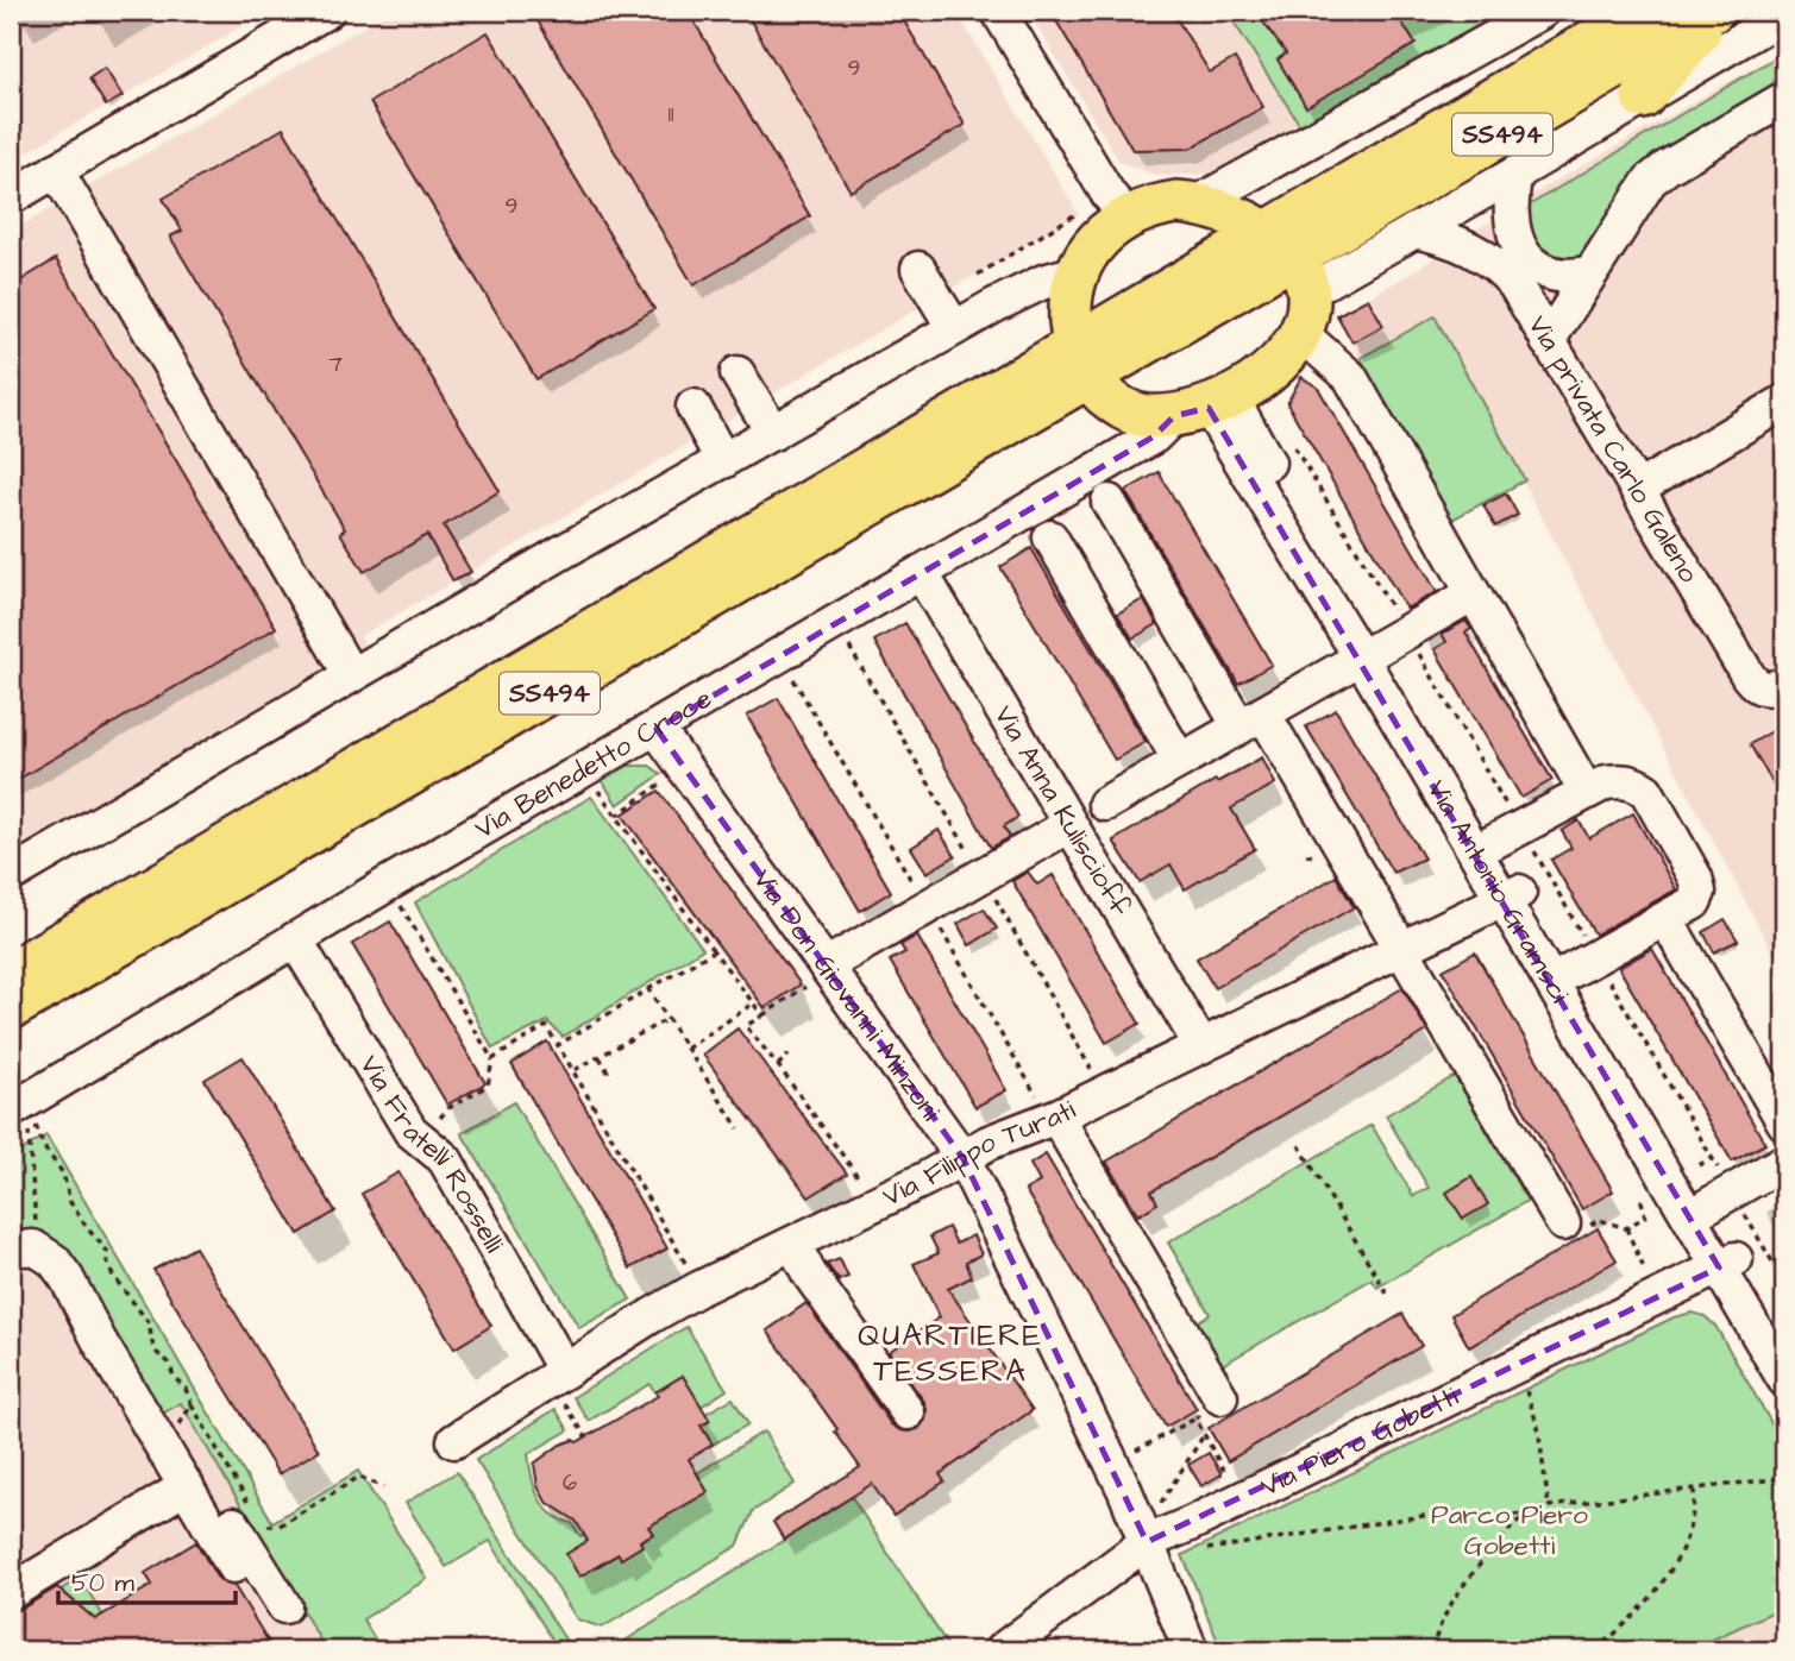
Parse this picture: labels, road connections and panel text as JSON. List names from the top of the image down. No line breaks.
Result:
{"streets":{"main road":["SS494"],"street":["Via privata Carlo Galeno","Via Benedetto Croce","Via Anna Kuliscioff","Via Antonio Gramsci","Via Don Giovanni Minzoni","Via Filippo Turati","Via Fratelli Rosselli","Via Piero Gobetti"]},"crossings":[["SS494","Via Benedetto Croce"],["SS494","Via Antonio Gramsci"],["Via Benedetto Croce","Via Anna Kuliscioff"],["Via Benedetto Croce","Via Antonio Gramsci"],["Via Benedetto Croce","Via Don Giovanni Minzoni"],["Via Benedetto Croce","Via Fratelli Rosselli"],["Via Anna Kuliscioff","Via Filippo Turati"],["Via Antonio Gramsci","Via Filippo Turati"],["Via Antonio Gramsci","Via Piero Gobetti"],["Via Don Giovanni Minzoni","Via Filippo Turati"],["Via Don Giovanni Minzoni","Via Piero Gobetti"],["Via Filippo Turati","Via Fratelli Rosselli"]],"districts":["QUARTIERE TESSERA"],"parks":["Parco Piero Gobetti"],"house_numbers":["9","11","9","7","6"],"scale_bar":"50 m"}
